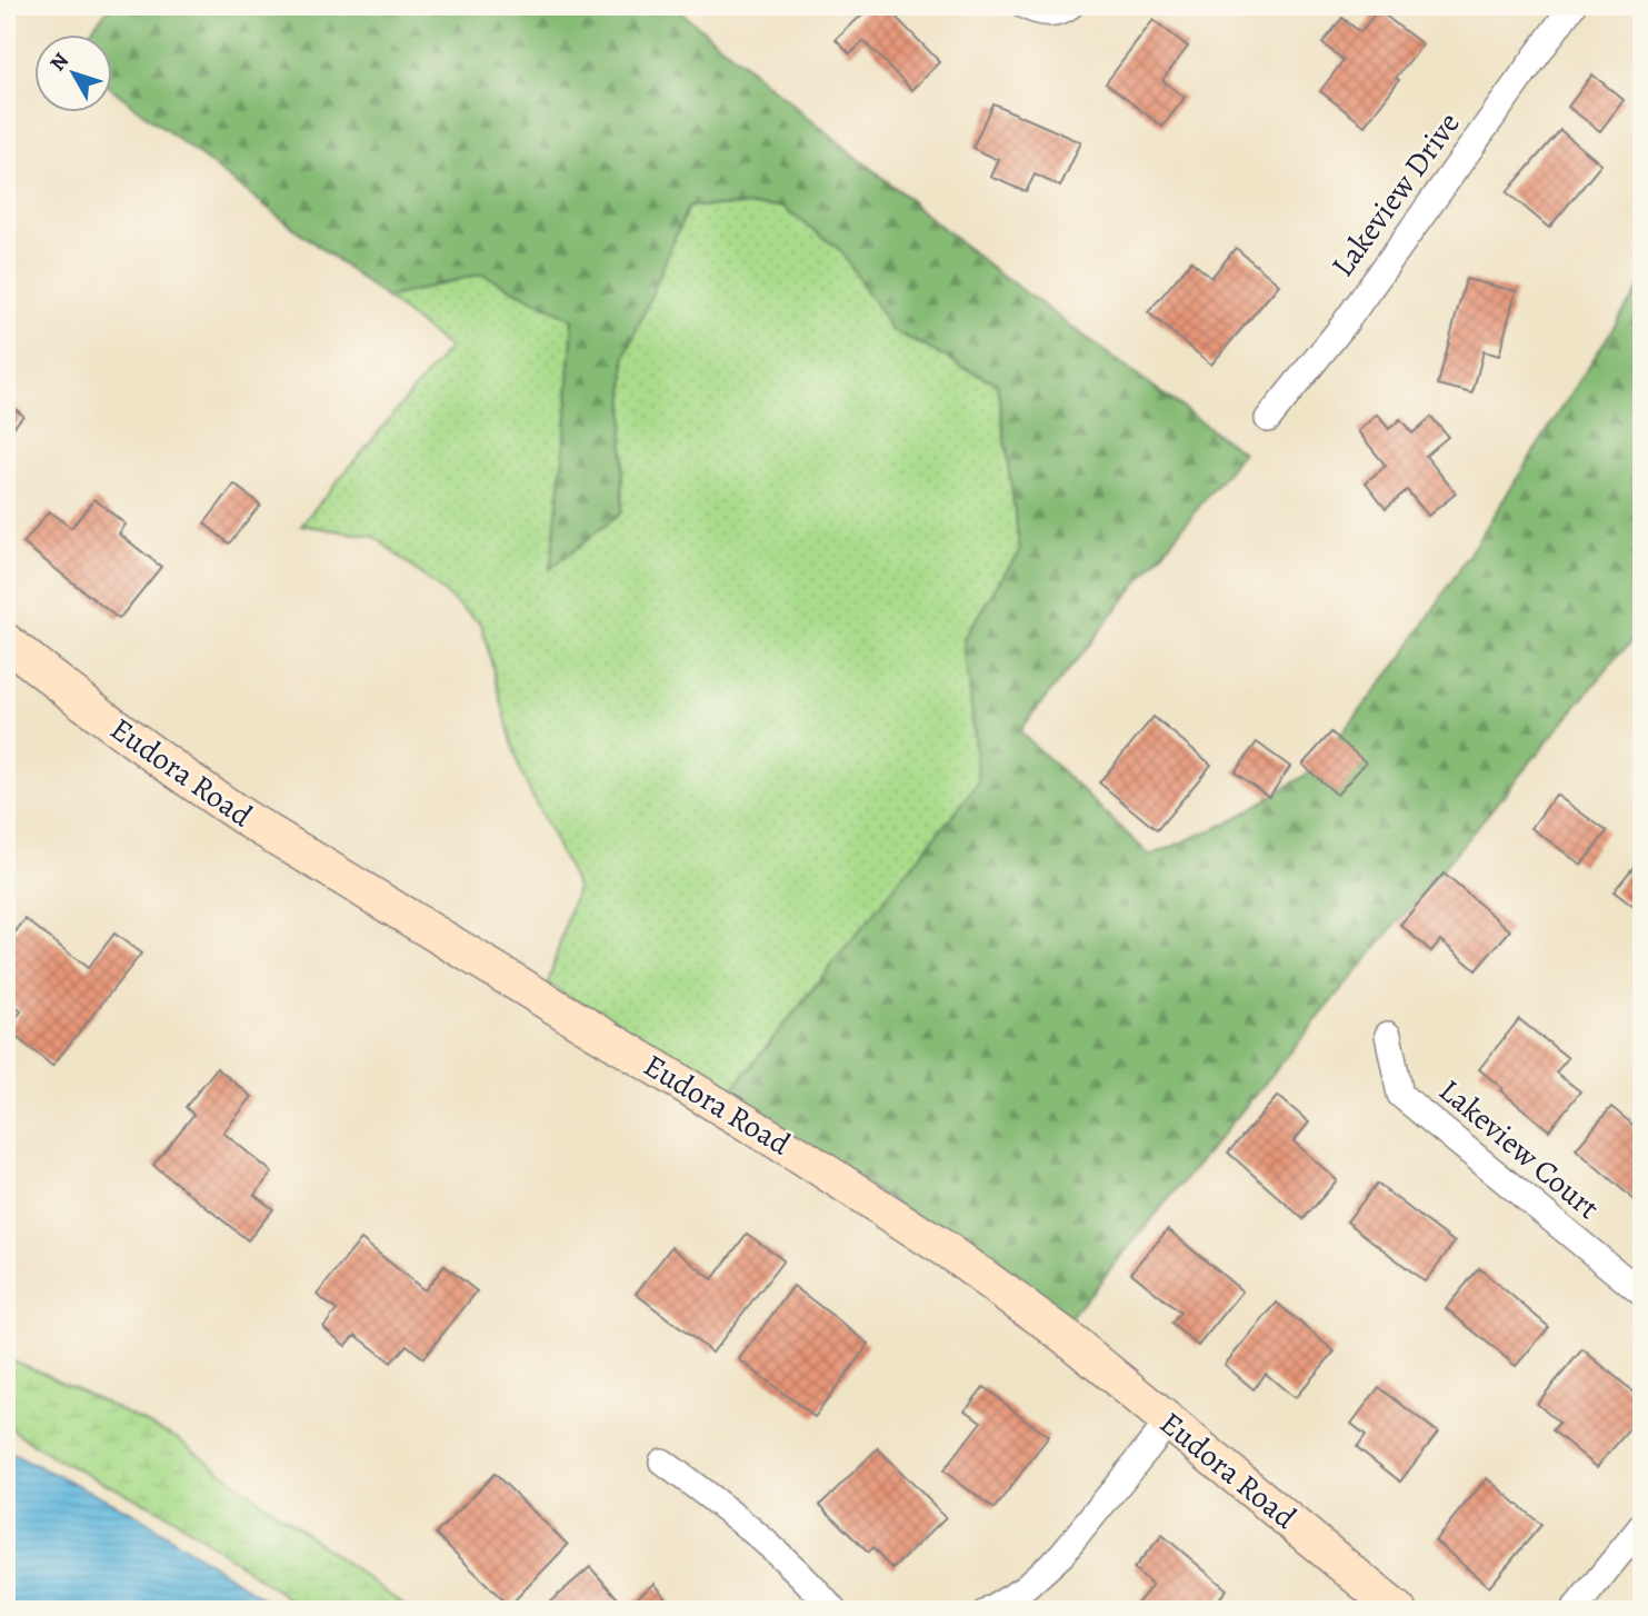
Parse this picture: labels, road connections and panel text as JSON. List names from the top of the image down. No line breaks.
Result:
{"streets":{"street":["Lakeview Drive","Eudora Road","Lakeview Court"]},"north":"top left"}
